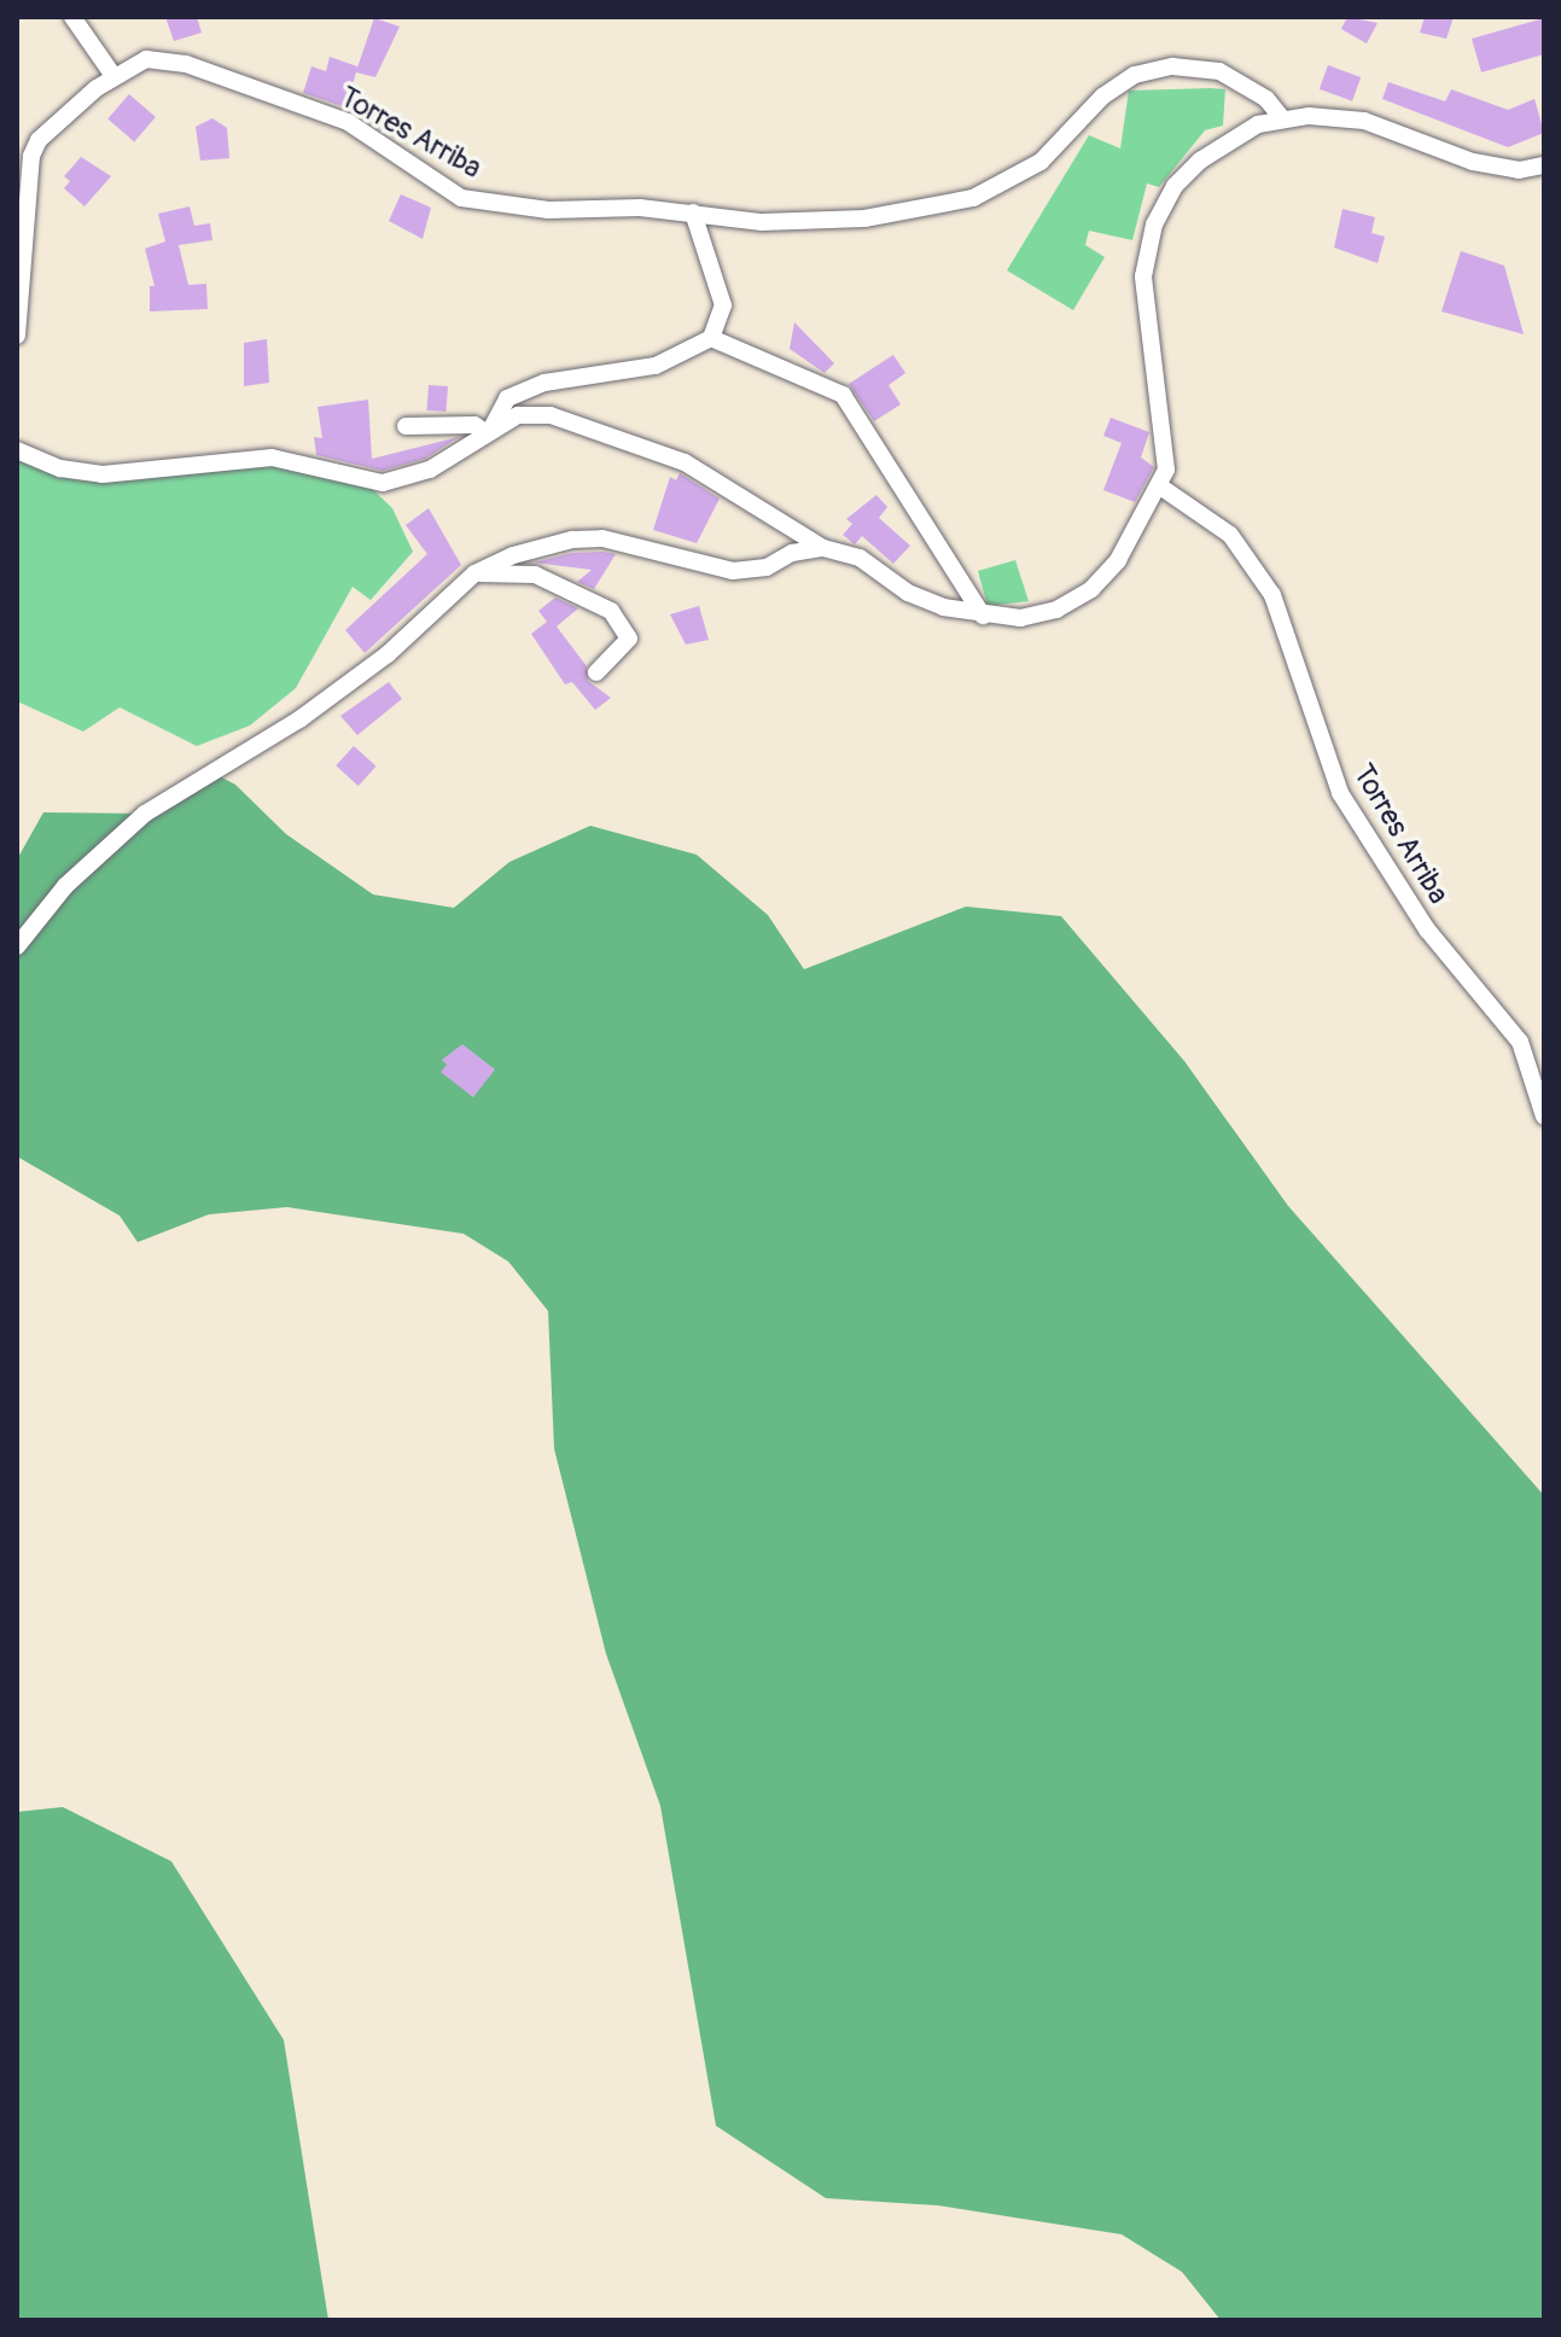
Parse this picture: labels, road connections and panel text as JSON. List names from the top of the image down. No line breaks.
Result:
{"streets":{"street":["Torres Arriba"]}}
